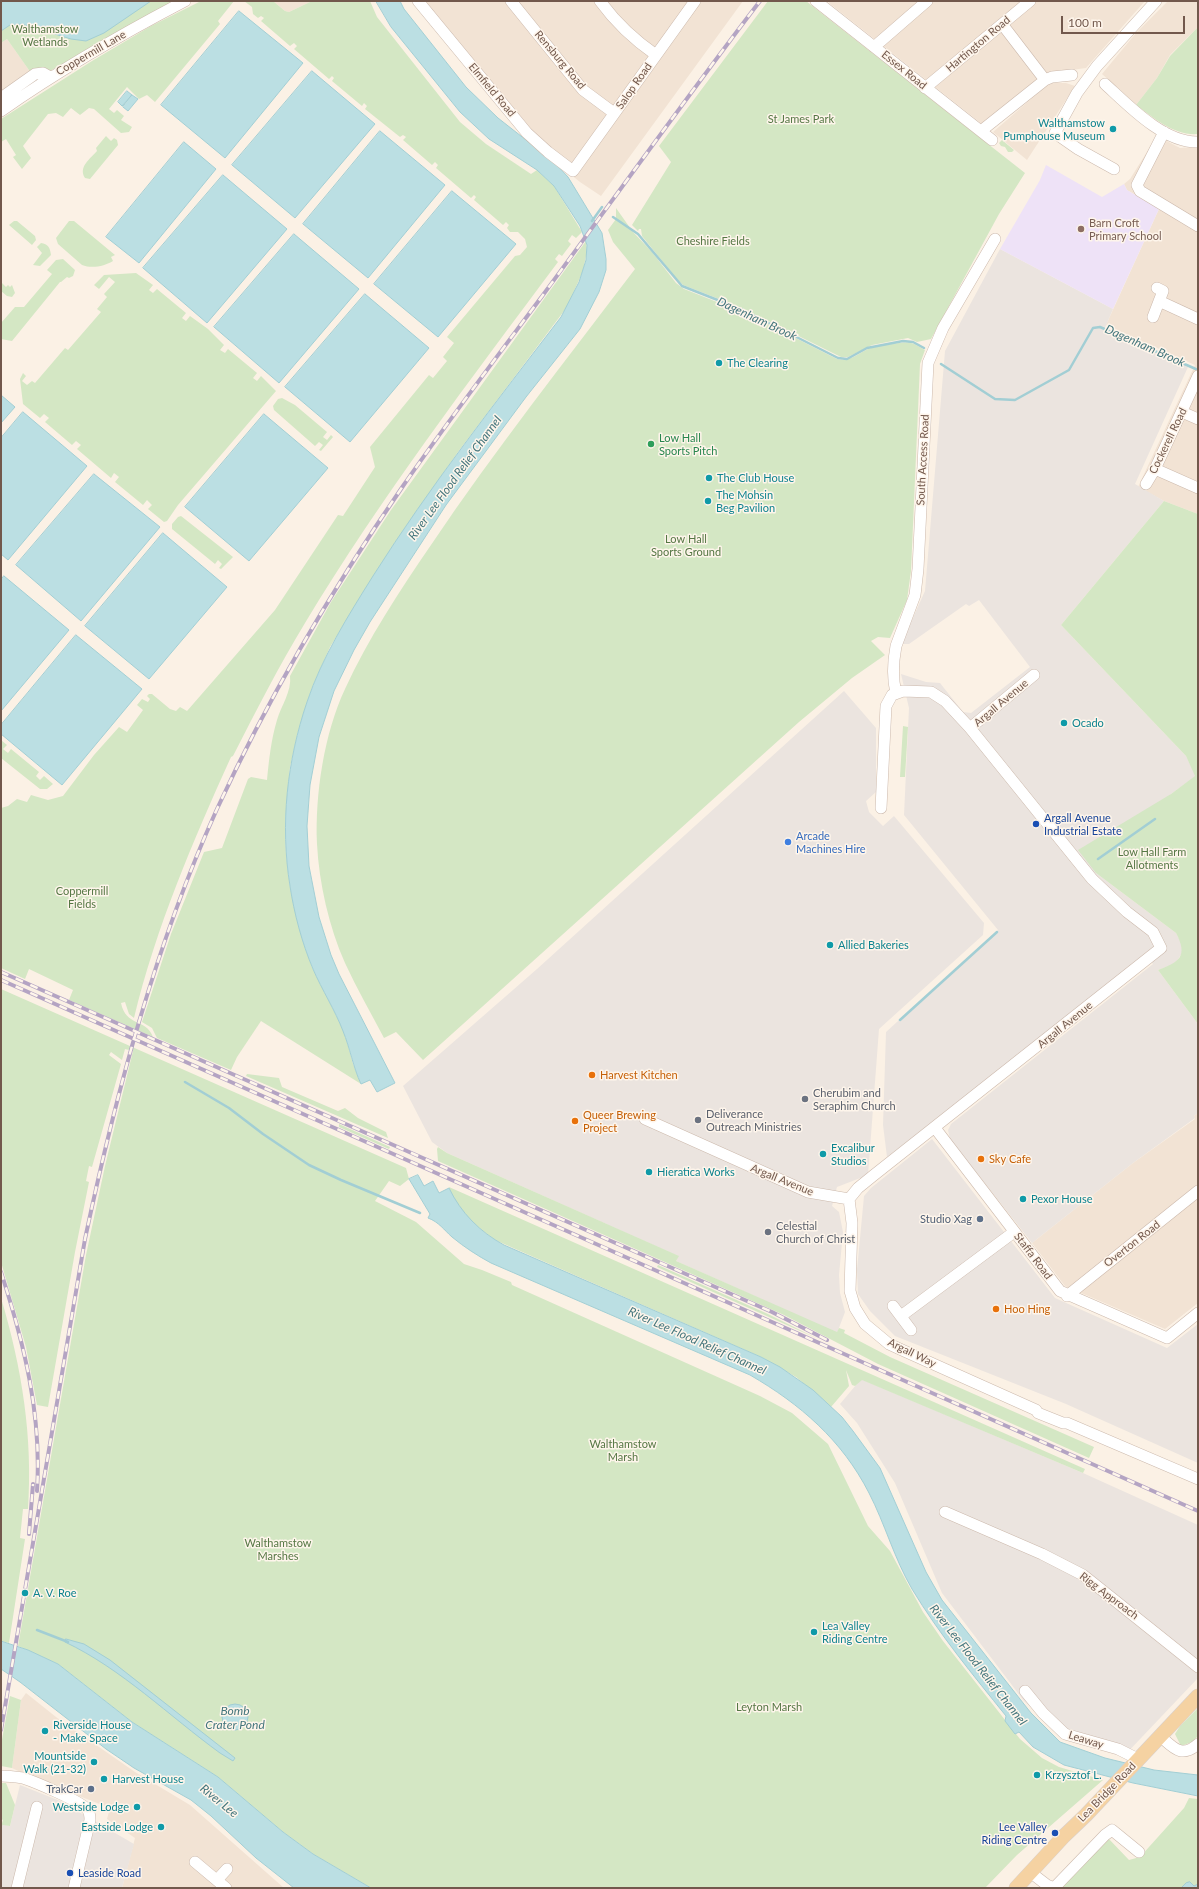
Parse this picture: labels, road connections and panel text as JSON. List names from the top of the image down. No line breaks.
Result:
{"streets":{"main road":["Lea Bridge Road"],"street":["Hartington Road","Coppermill Lane","Rensburg Road","Essex Road","Salop Road","Elmfield Road","Cockerell Road","South Access Road","Argall Avenue","Overton Road","Staffa Road","Argall Way","Rigg Approach","Leaway"]},"crossings":[["Hartington Road","Essex Road"],["Rensburg Road","Salop Road"],["Salop Road","Elmfield Road"],["Argall Avenue","Staffa Road"],["Argall Avenue","Argall Way"],["Overton Road","Staffa Road"],["Leaway","Lea Bridge Road"]],"water":["Dagenham Brook","River Lee Flood Relief Channel","Bomb Crater Pond","River Lee"],"parks":["Walthamstow Wetlands","St James Park","Cheshire Fields","Low Hall Sports Ground","Low Hall Farm Allotments","Coppermill Fields","Walthamstow Marsh","Walthamstow Marshes","Leyton Marsh"],"places":["Walthamstow Pumphouse Museum","Barn Croft Primary School","The Clearing","Low Hall Sports Pitch","The Club House","The Mohsin Beg Pavilion","Ocado","Argall Avenue Industrial Estate","Arcade Machines Hire","Allied Bakeries","Harvest Kitchen","Cherubim and Seraphim Church","Deliverance Outreach Ministries","Queer Brewing Project","Excalibur Studios","Sky Cafe","Hieratica Works","Pexor House","Studio Xag","Celestial Church of Christ","Hoo Hing","A. V. Roe","Lea Valley Riding Centre","Riverside House - Make Space","Mountside Walk (21-32)","Krzysztof L.","Harvest House","TrakCar","Westside Lodge","Eastside Lodge","Lee Valley Riding Centre","Leaside Road"],"scale_bar":"100 m"}
